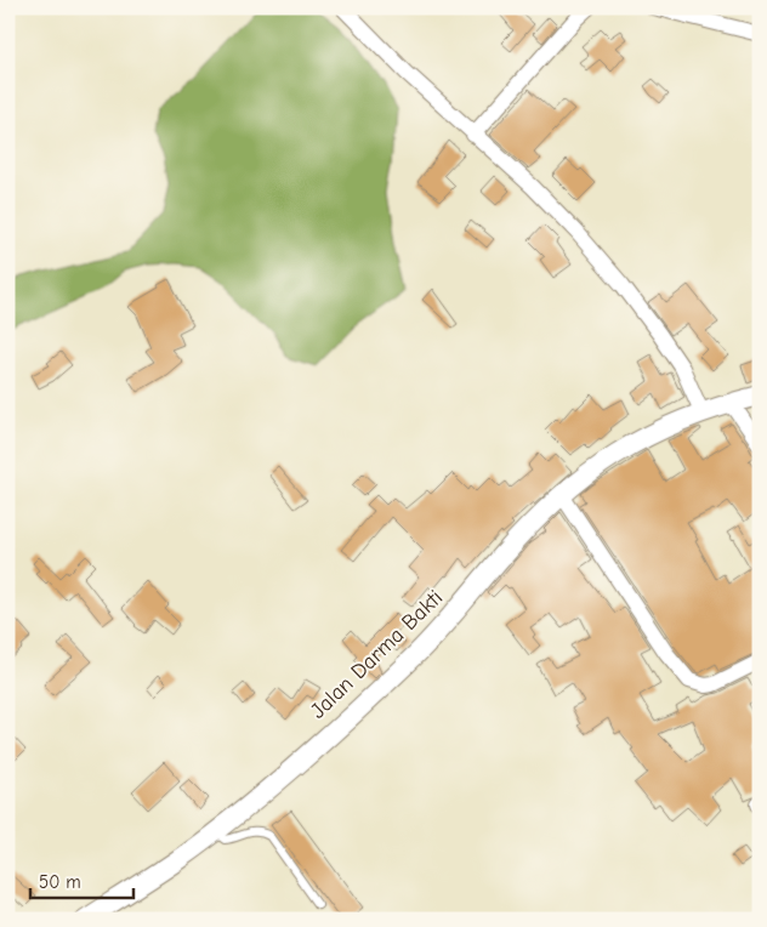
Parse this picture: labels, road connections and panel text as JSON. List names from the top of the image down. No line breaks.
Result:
{"streets":{"street":["Jalan Darma Bakti"]},"scale_bar":"50 m"}
